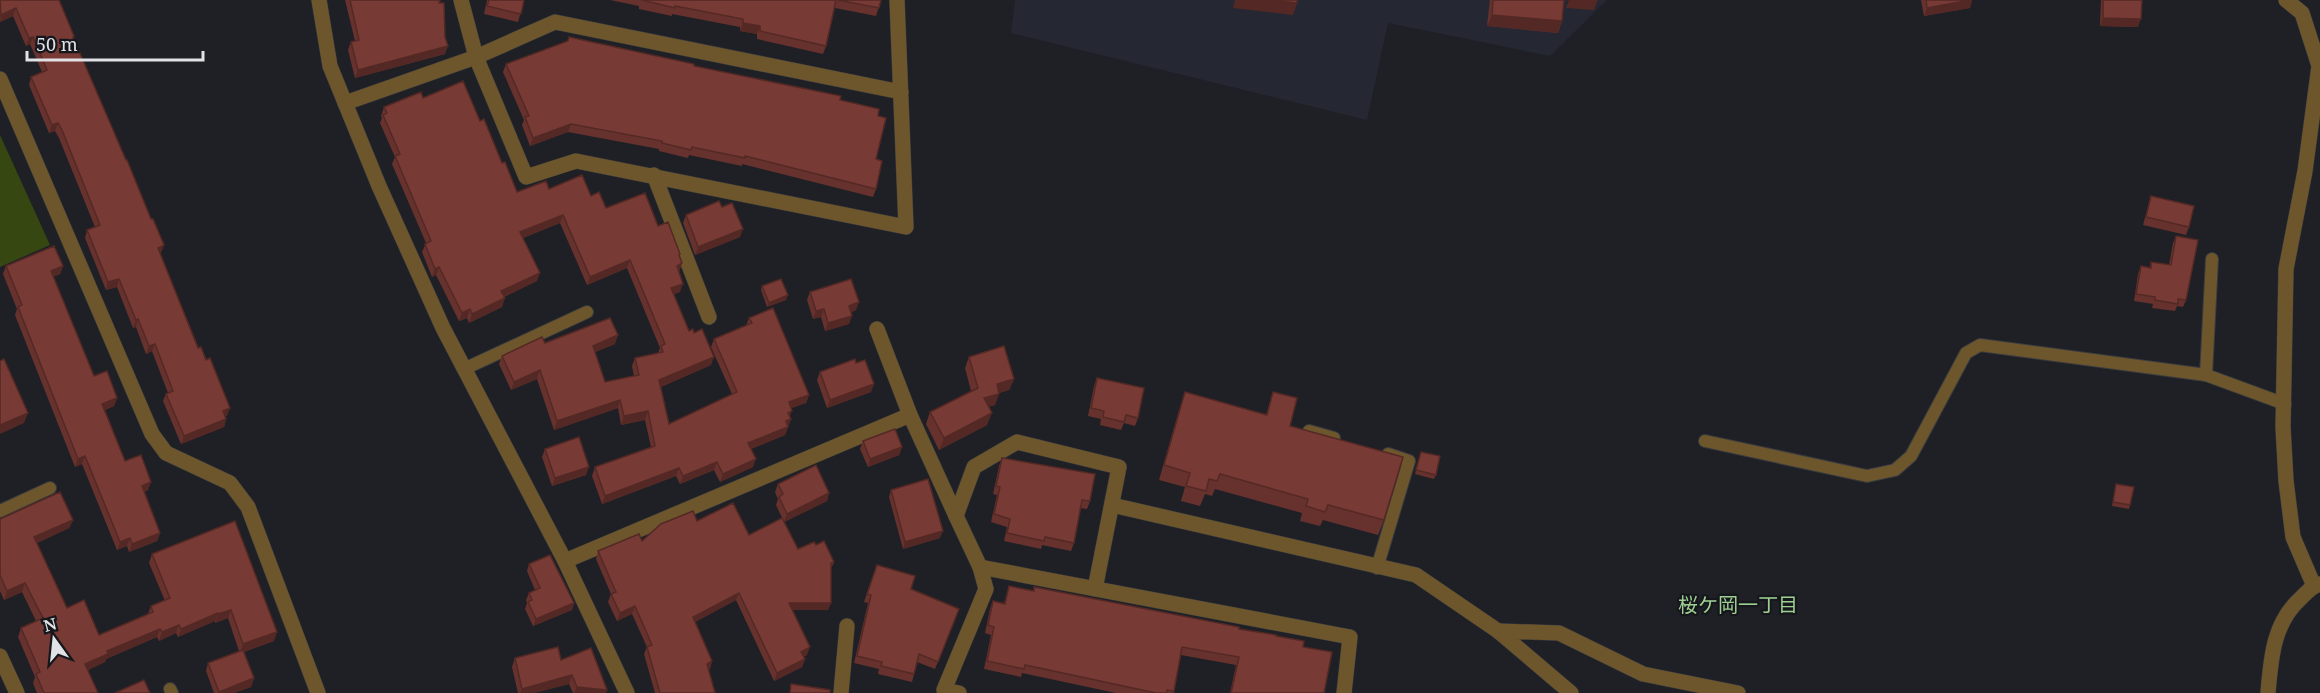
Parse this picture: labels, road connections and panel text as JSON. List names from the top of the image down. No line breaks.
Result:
{"districts":["桜ケ岡一丁目"],"scale_bar":"50 m","north":"top"}
